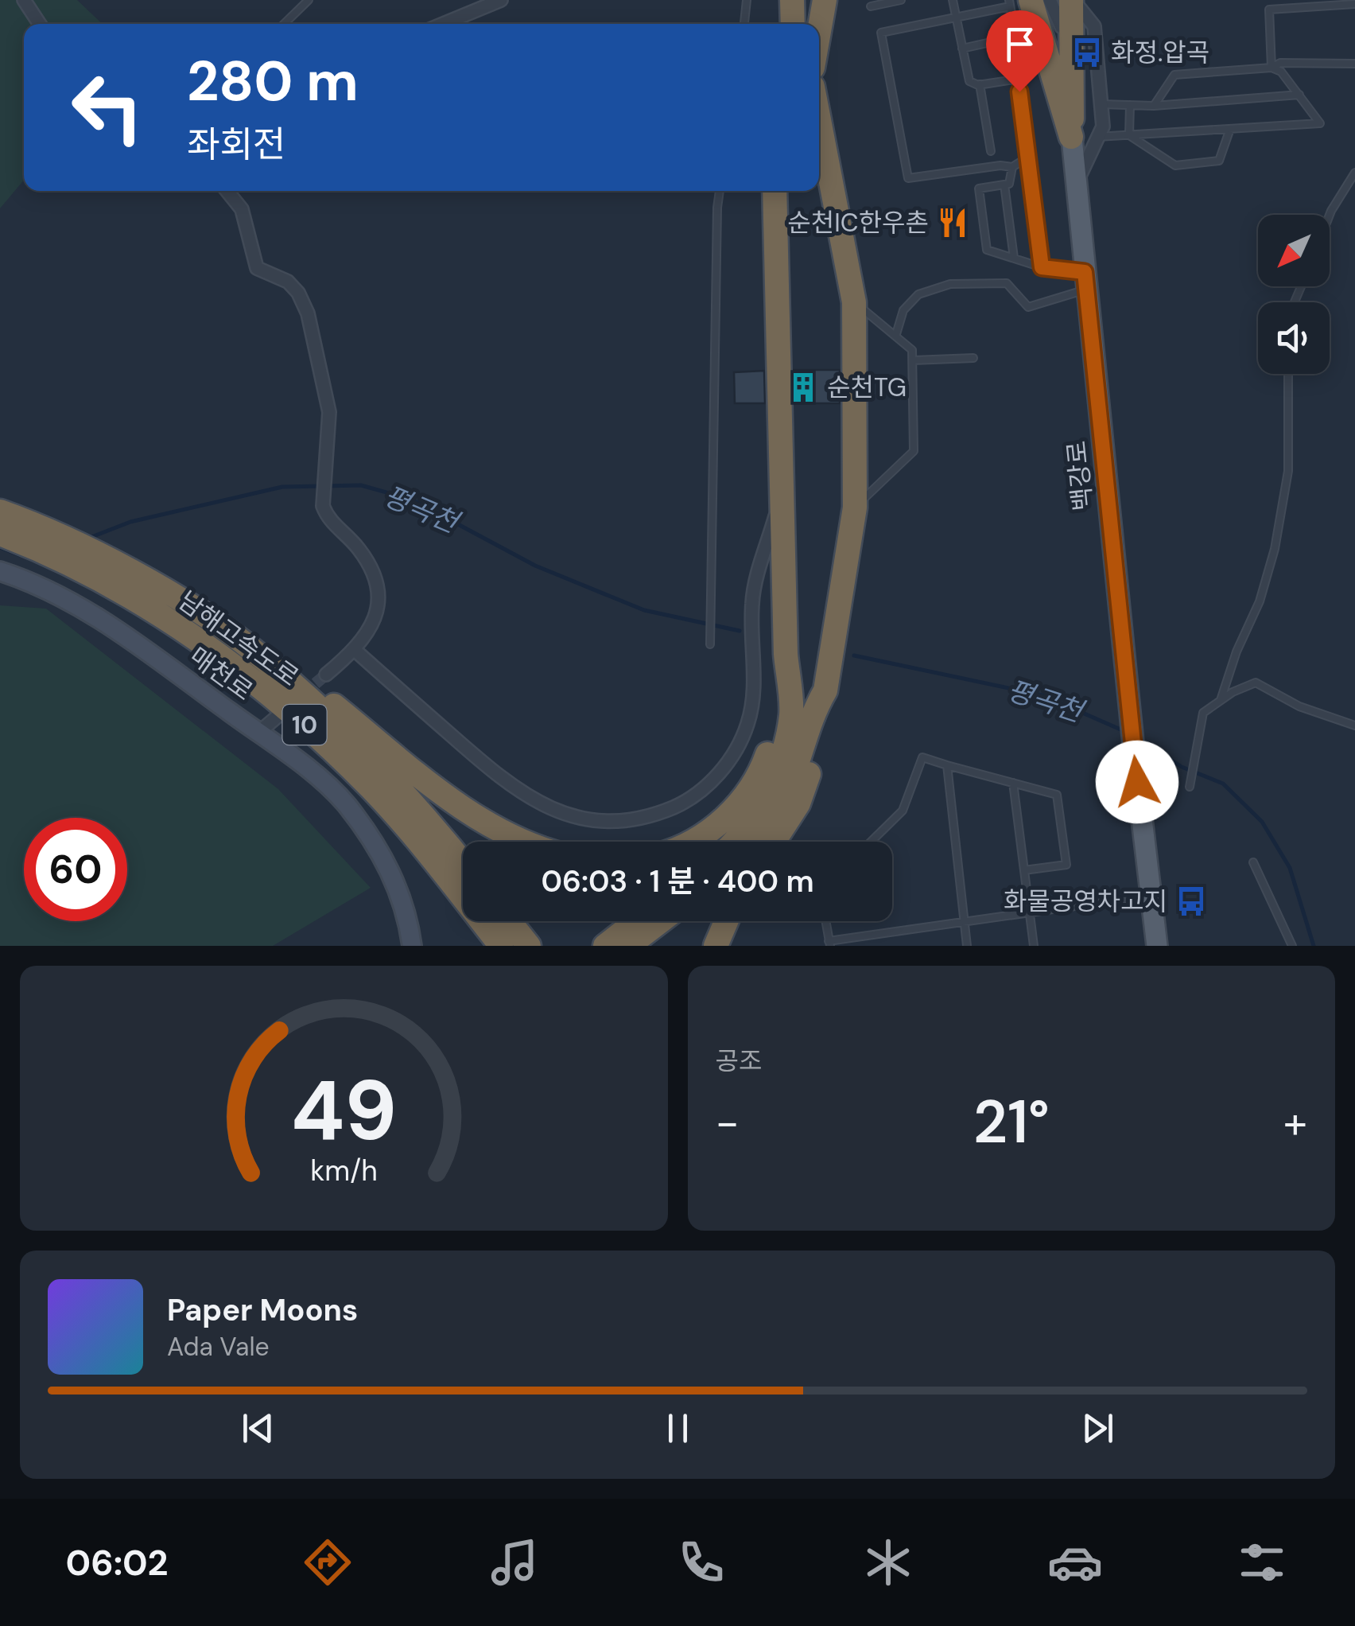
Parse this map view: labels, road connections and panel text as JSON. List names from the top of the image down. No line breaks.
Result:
{"streets":{"highway":["남해고속도로","10"],"main road":["백강로","매천로"]},"water":["평곡천"],"places":{"bus stop":["화정.압곡","화물공영차고지"],"restaurant":["순천IC한우촌"],"building":["순천TG"]},"north":"bottom left","page":{"turn":["280 m","좌회전"],"limit":"60","trip":"06:03 · 1 분 · 400 m","tile":"공조","heat":["−","21°","+"],"song":["Paper Moons","Ada Vale"],"tabs":"06:02","gauge":["49","km/h"]}}
